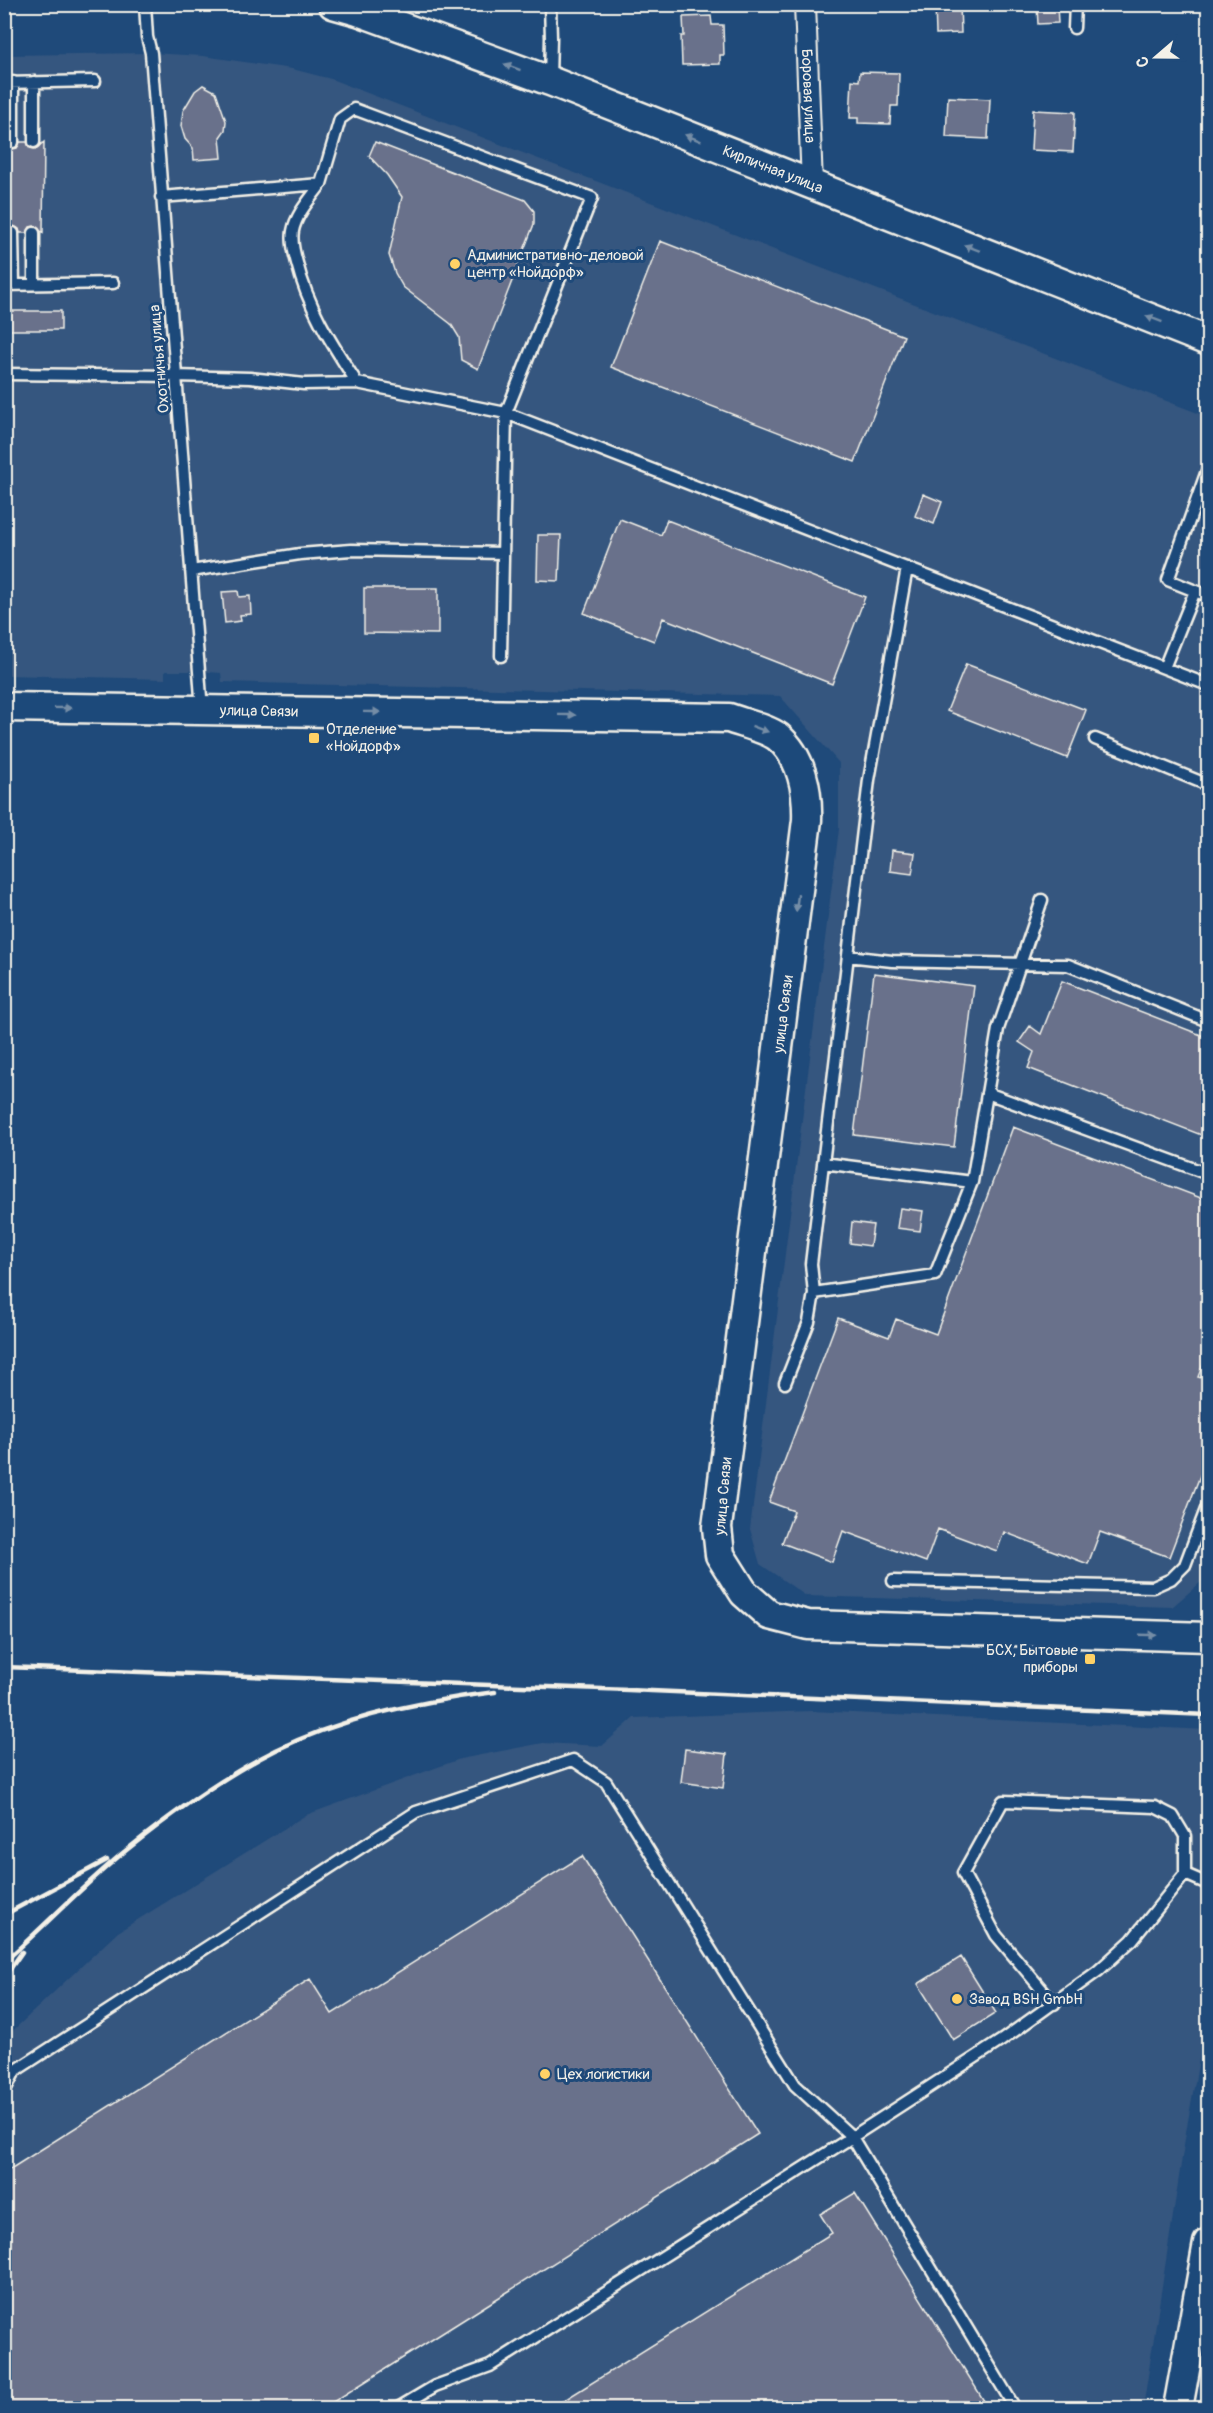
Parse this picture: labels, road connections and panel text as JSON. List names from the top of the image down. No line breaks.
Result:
{"streets":{"street":["Боровая улица","Кирпичная улица","улица Связи"],"lane":["Охотничья улица"]},"crossings":[["Боровая улица","Кирпичная улица"],["Охотничья улица","улица Связи"]],"one_way":["Кирпичная улица"],"places":{"other":["Административно-деловой центр «Нойдорф»","Завод BSH GmbH","Цех логистики"],"transit":["Отделение «Нойдорф»","БСХ, Бытовые приборы"]},"north":"left"}
